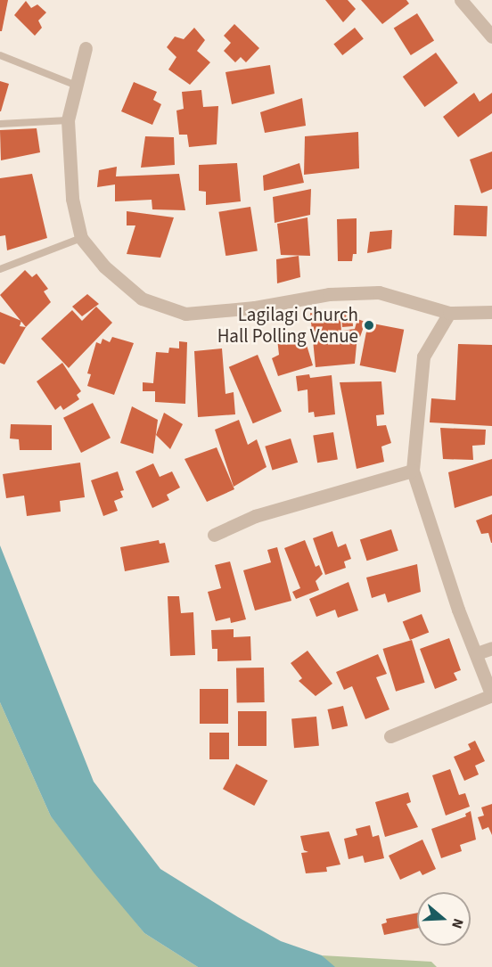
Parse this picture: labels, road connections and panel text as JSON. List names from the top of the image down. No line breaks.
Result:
{"places":["Lagilagi Church Hall Polling Venue"],"north":"right"}
